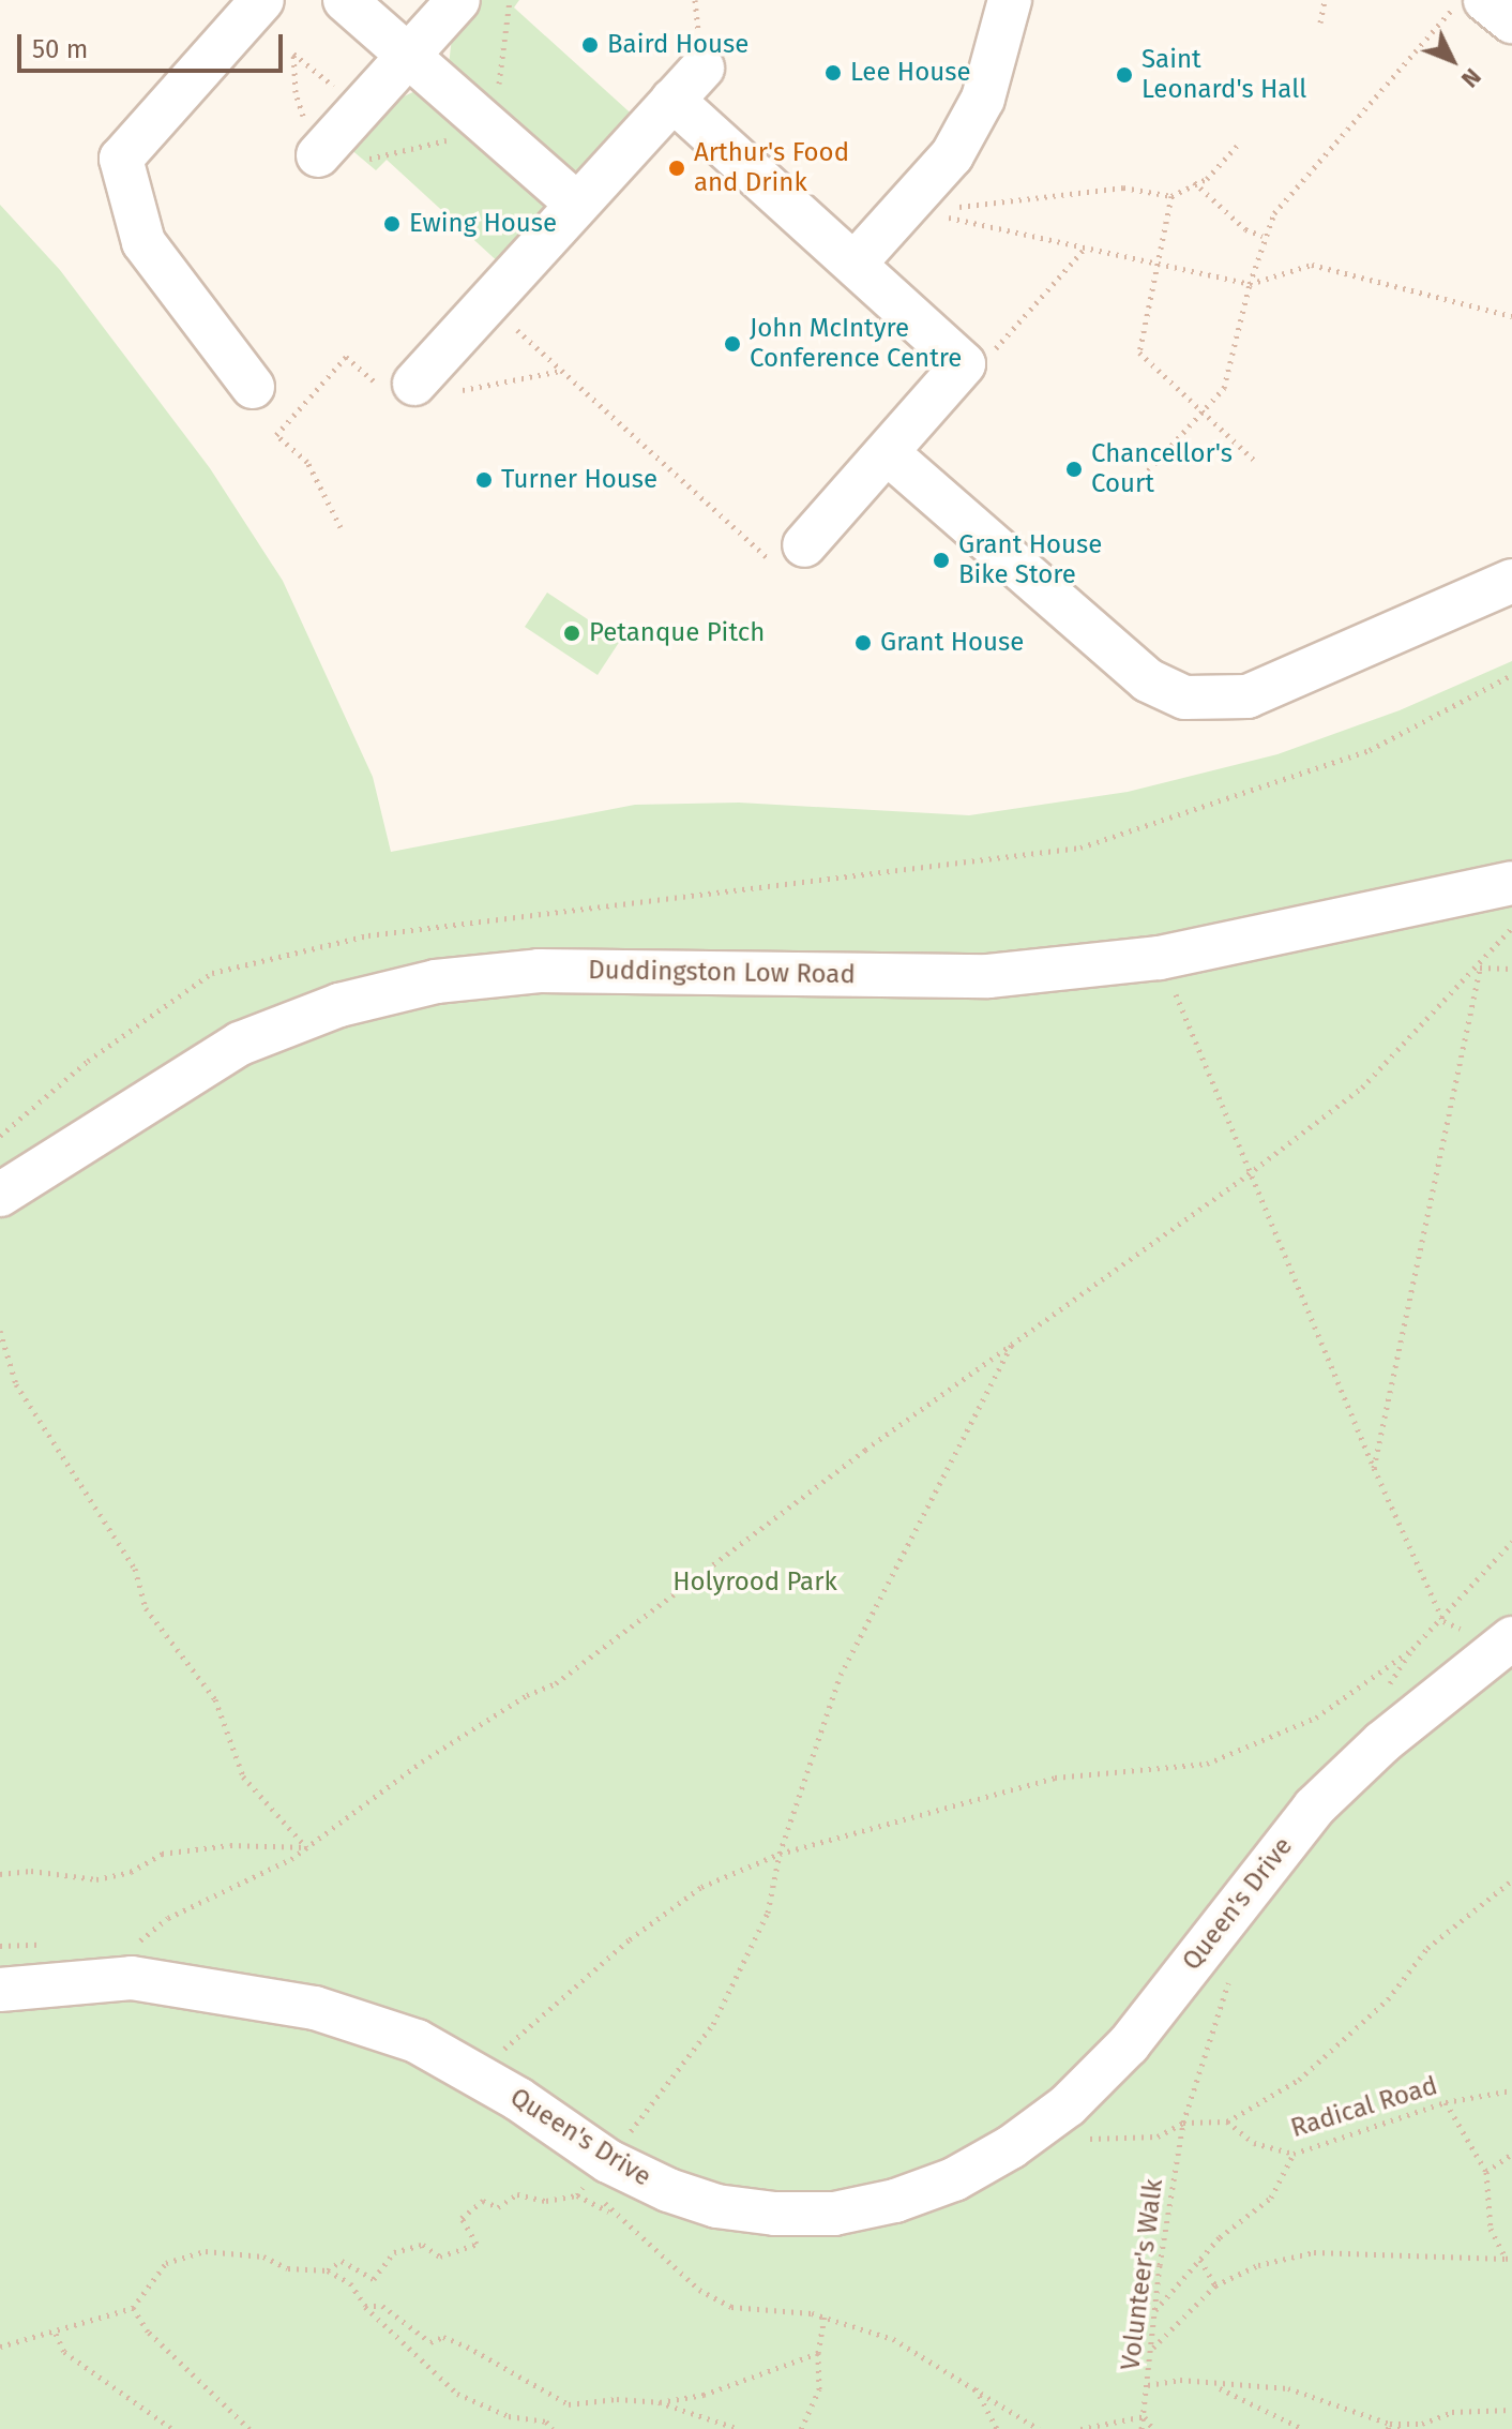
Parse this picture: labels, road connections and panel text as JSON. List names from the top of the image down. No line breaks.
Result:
{"streets":{"street":["Duddingston Low Road","Queen's Drive"],"path":["Radical Road","Volunteer's Walk"]},"parks":["Holyrood Park"],"places":["Baird House","Lee House","Saint Leonard's Hall","Arthur's Food and Drink","Ewing House","John McIntyre Conference Centre","Chancellor's Court","Turner House","Grant House Bike Store","Petanque Pitch","Grant House"],"scale_bar":"50 m","north":"bottom right"}
